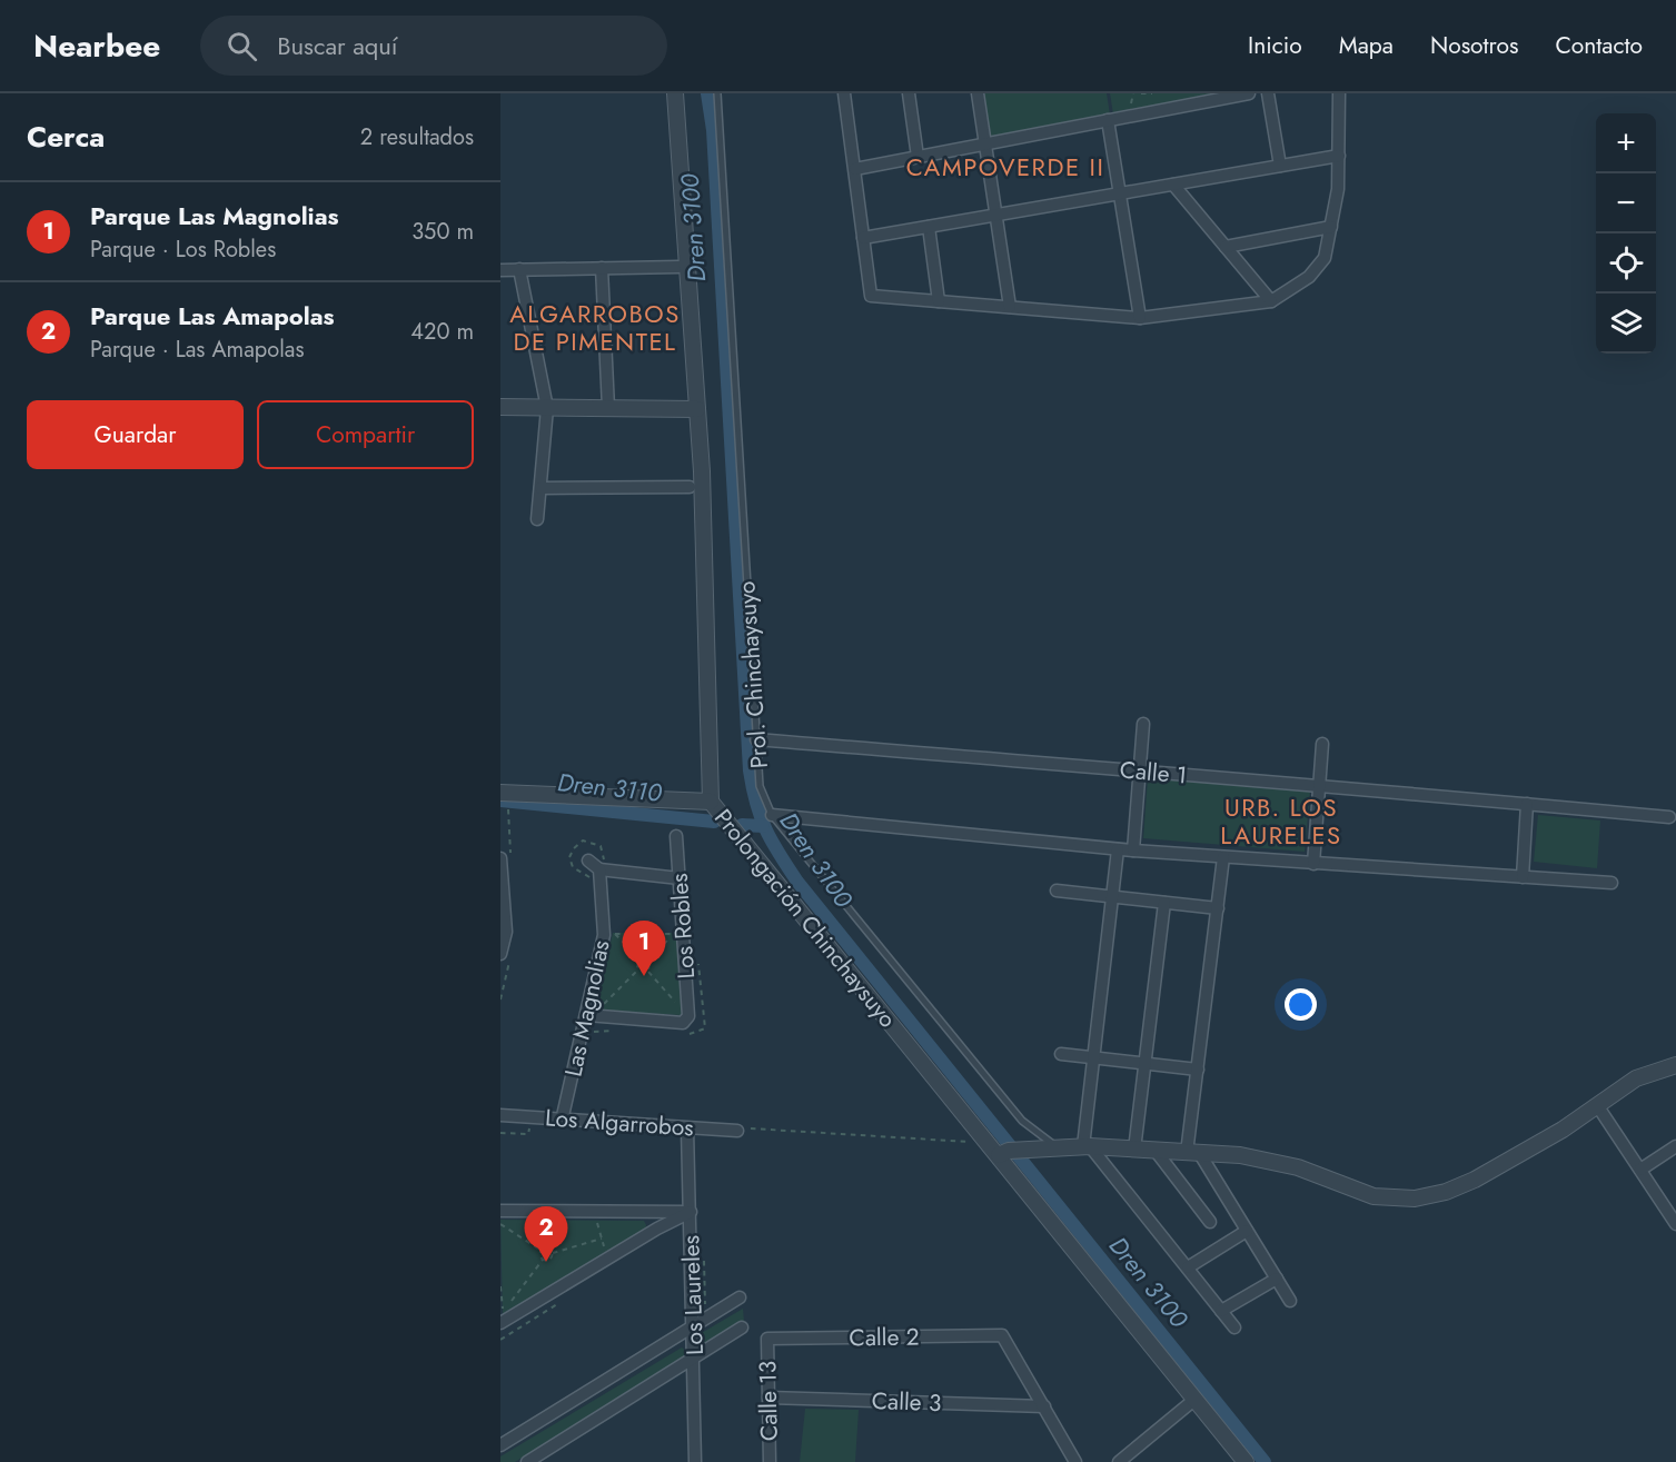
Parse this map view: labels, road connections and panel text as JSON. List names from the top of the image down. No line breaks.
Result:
{"streets":{"street":["Calle 1","Prolongación Chinchaysuyo","Los Robles","Las Magnolias","Los Algarrobos","Los Laureles","Calle 2","Calle 13","Calle 3"],"lane":["Prol. Chinchaysuyo"]},"crossings":[["Prol. Chinchaysuyo","Calle 1"],["Los Robles","Las Magnolias"],["Las Magnolias","Los Algarrobos"],["Los Algarrobos","Los Laureles"],["Calle 2","Calle 13"],["Calle 2","Calle 3"],["Calle 13","Calle 3"]],"districts":["CAMPOVERDE II","ALGARROBOS DE PIMENTEL","URB. LOS LAURELES"],"water":["Dren 3100","Dren 3110"],"page":{"header":"Nearbee","search":"Buscar aquí","nav":["Inicio","Mapa","Nosotros","Contacto"],"heading":["Cerca","2 resultados"],"map_buttons":["+","−"],"list":[{"mark":"1","name":"Parque Las Magnolias","note":"Parque · Los Robles","value":"350 m"},{"mark":"2","name":"Parque Las Amapolas","note":"Parque · Las Amapolas","value":"420 m"}],"buttons":["Guardar","Compartir"],"pins":["1","2"]}}
